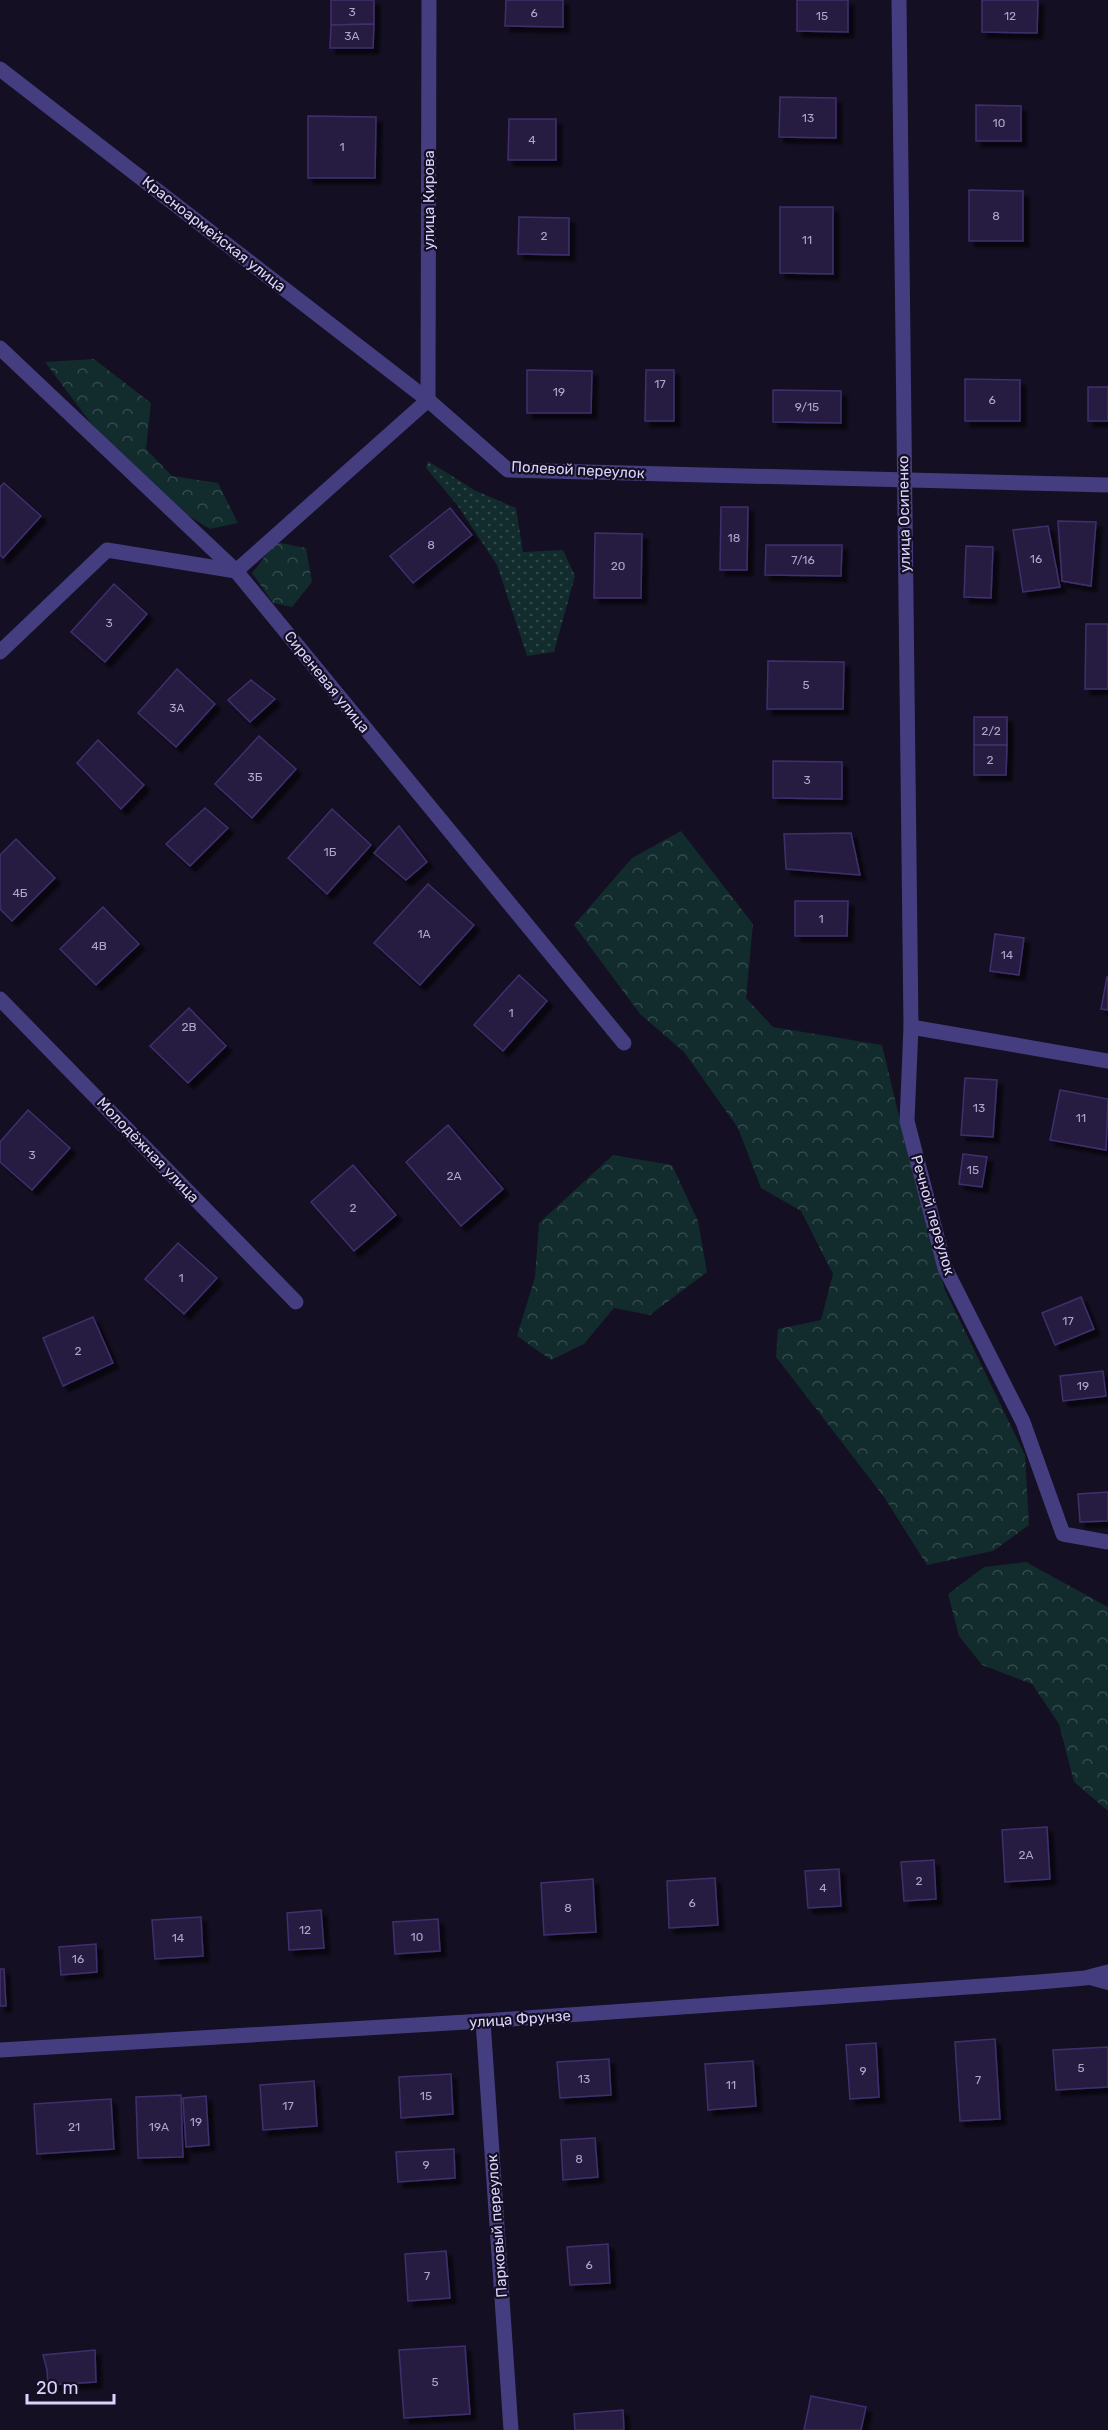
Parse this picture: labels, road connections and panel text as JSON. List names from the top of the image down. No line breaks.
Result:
{"streets":{"street":["улица Кирова","Красноармейская улица","Полевой переулок","улица Осипенко","Сиреневая улица","Молодёжная улица","Речной переулок","улица Фрунзе","Парковый переулок"]},"crossings":[["улица Кирова","Красноармейская улица"],["улица Кирова","Полевой переулок"],["Красноармейская улица","Полевой переулок"],["Полевой переулок","улица Осипенко"],["улица Осипенко","Речной переулок"],["улица Фрунзе","Парковый переулок"]],"house_numbers":["3","6","15","12","3А","13","10","4","1","8","2","11","17","19","6","9/15","18","8","16","7/16","20","3","5","3А","2/2","2","3Б","3","1Б","4Б","1","1А","4В","14","1","2В","13","11","3","15","2А","2","1","17","2","19","2А","2","4","6","8","12","10","14","16","5","9","13","7","11","15","17","19","21","19А","8","9","6","7","5"],"scale_bar":"20 m"}
